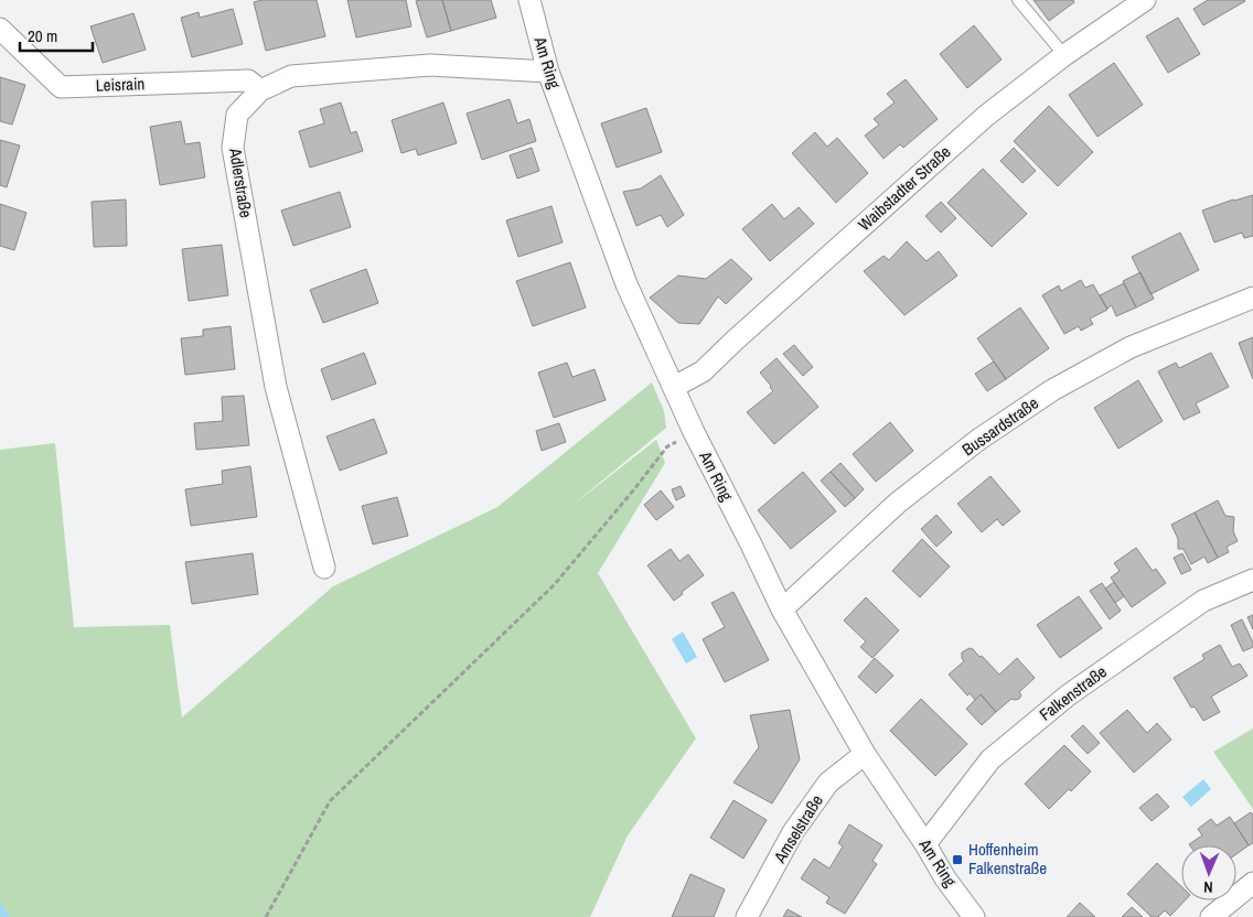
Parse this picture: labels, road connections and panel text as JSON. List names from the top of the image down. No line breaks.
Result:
{"streets":{"street":["Am Ring","Leisrain","Adlerstraße","Waibstadter Straße","Bussardstraße","Falkenstraße","Amselstraße"]},"crossings":[["Am Ring","Adlerstraße"],["Am Ring","Waibstadter Straße"],["Am Ring","Bussardstraße"],["Am Ring","Falkenstraße"],["Am Ring","Amselstraße"],["Leisrain","Adlerstraße"]],"places":{"transit":["Hoffenheim Falkenstraße"]},"scale_bar":"20 m","north":"bottom"}
